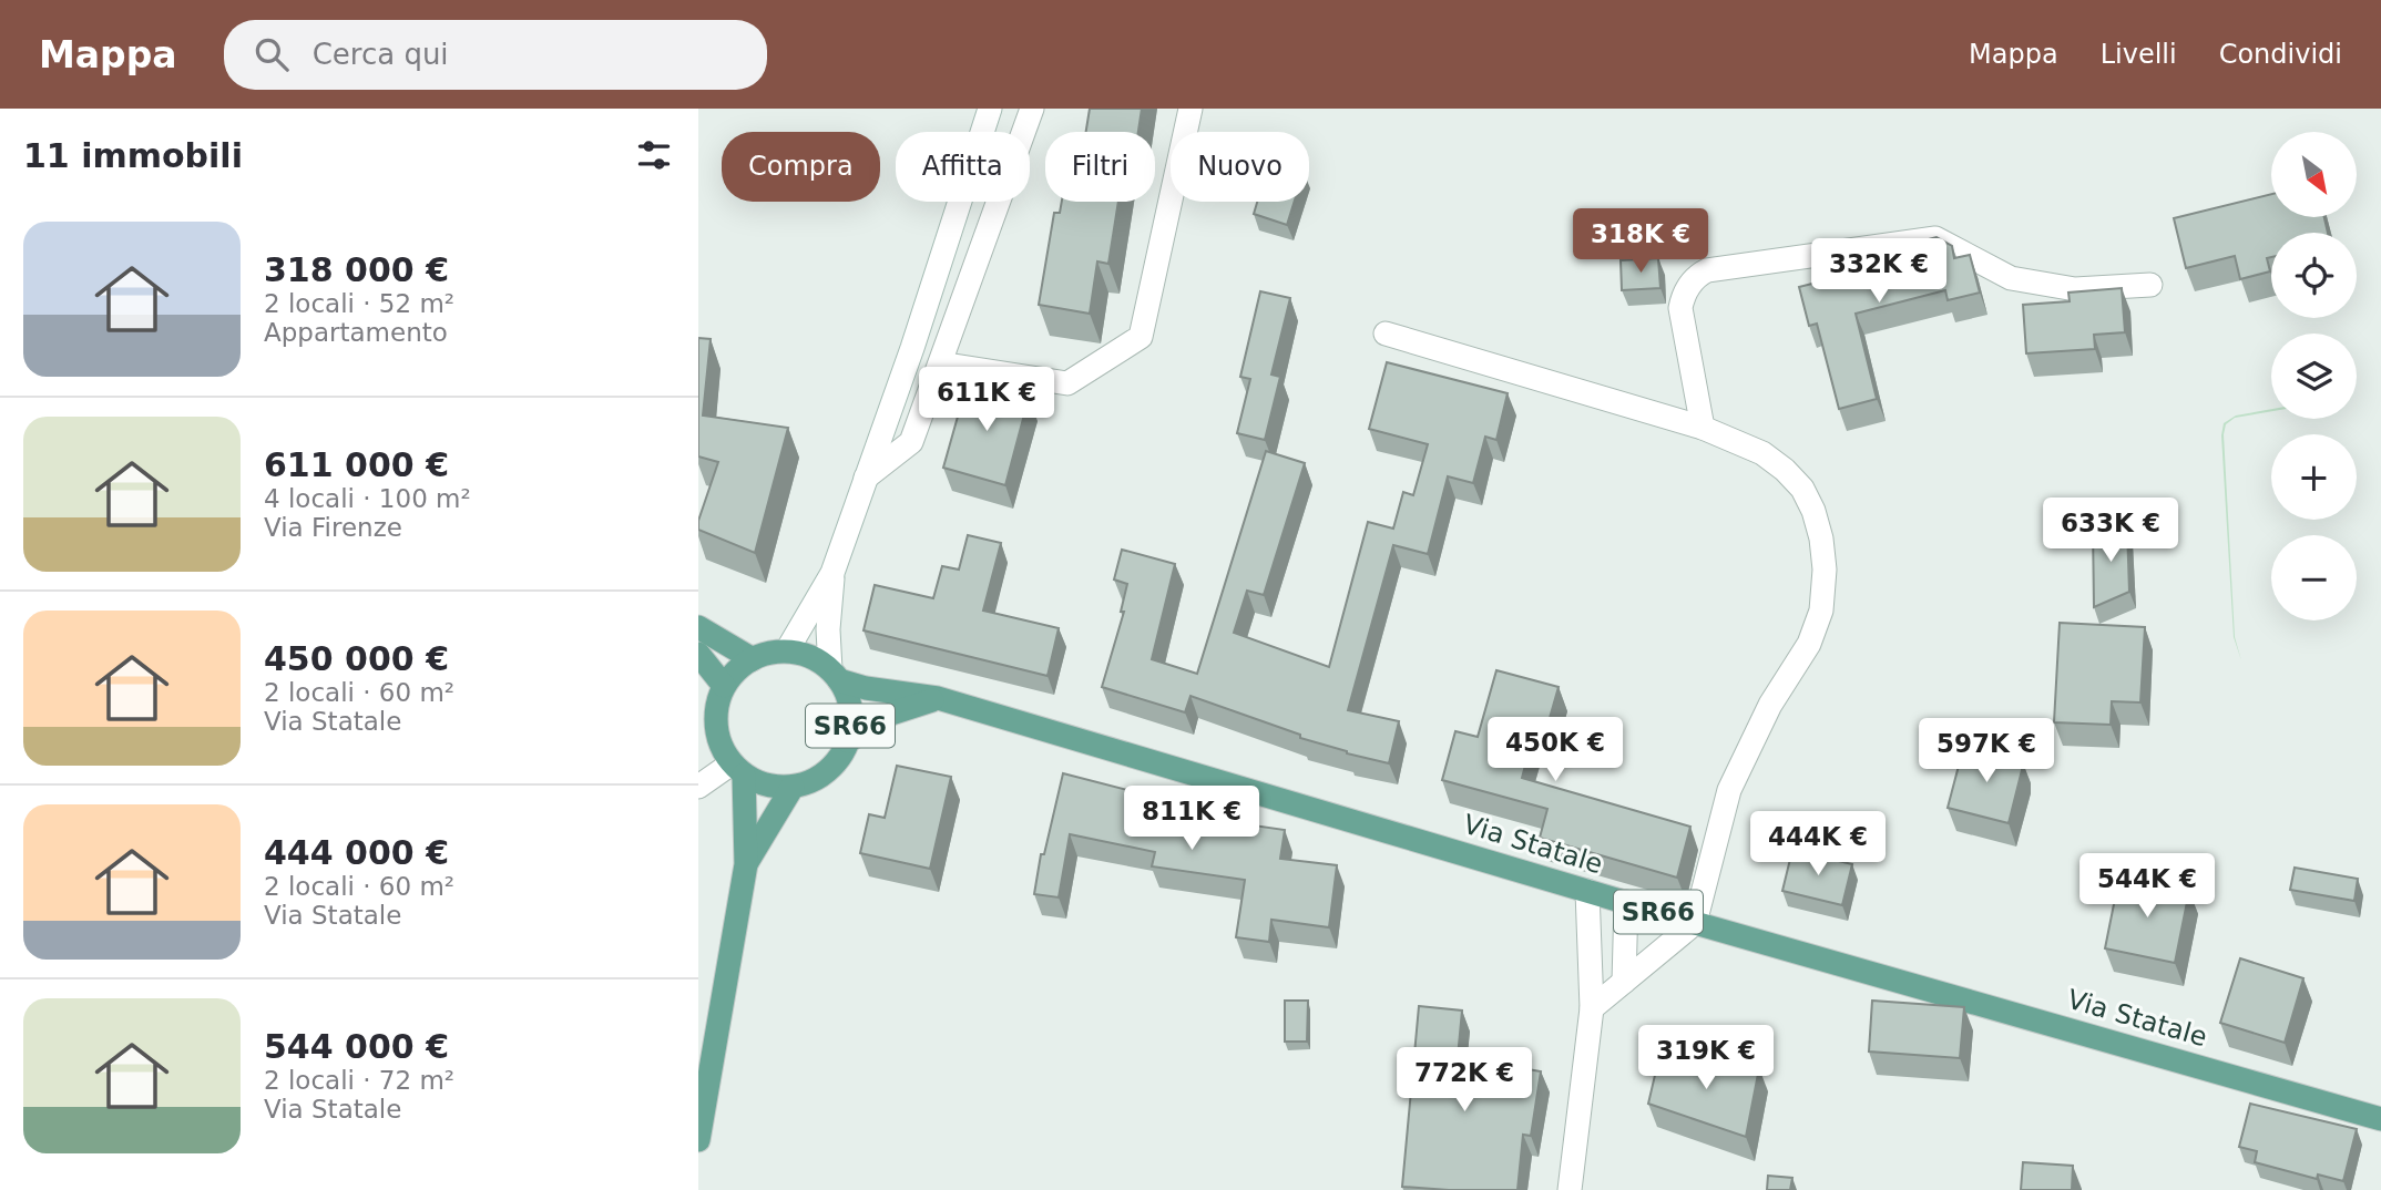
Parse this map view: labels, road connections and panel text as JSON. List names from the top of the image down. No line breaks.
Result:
{"streets":{"main road":["SR66","Via Statale"]},"crossings":[["SR66","Via Statale"]],"north":"bottom right","page":{"header":"Mappa","search":"Cerca qui","nav":["Mappa","Livelli","Condividi"],"heading":"11 immobili","map_buttons":["+","−"],"chip":["Compra","Affitta","Filtri","Nuovo"],"list":[{"name":"318 000 €","note":"2 locali · 52 m² · Appartamento"},{"name":"611 000 €","note":"4 locali · 100 m² · Via Firenze"},{"name":"450 000 €","note":"2 locali · 60 m² · Via Statale"},{"name":"444 000 €","note":"2 locali · 60 m² · Via Statale"},{"name":"544 000 €","note":"2 locali · 72 m² · Via Statale"}],"price":["318K €","332K €","611K €","633K €","450K €","597K €","811K €","444K €","544K €","319K €","772K €"]}}
